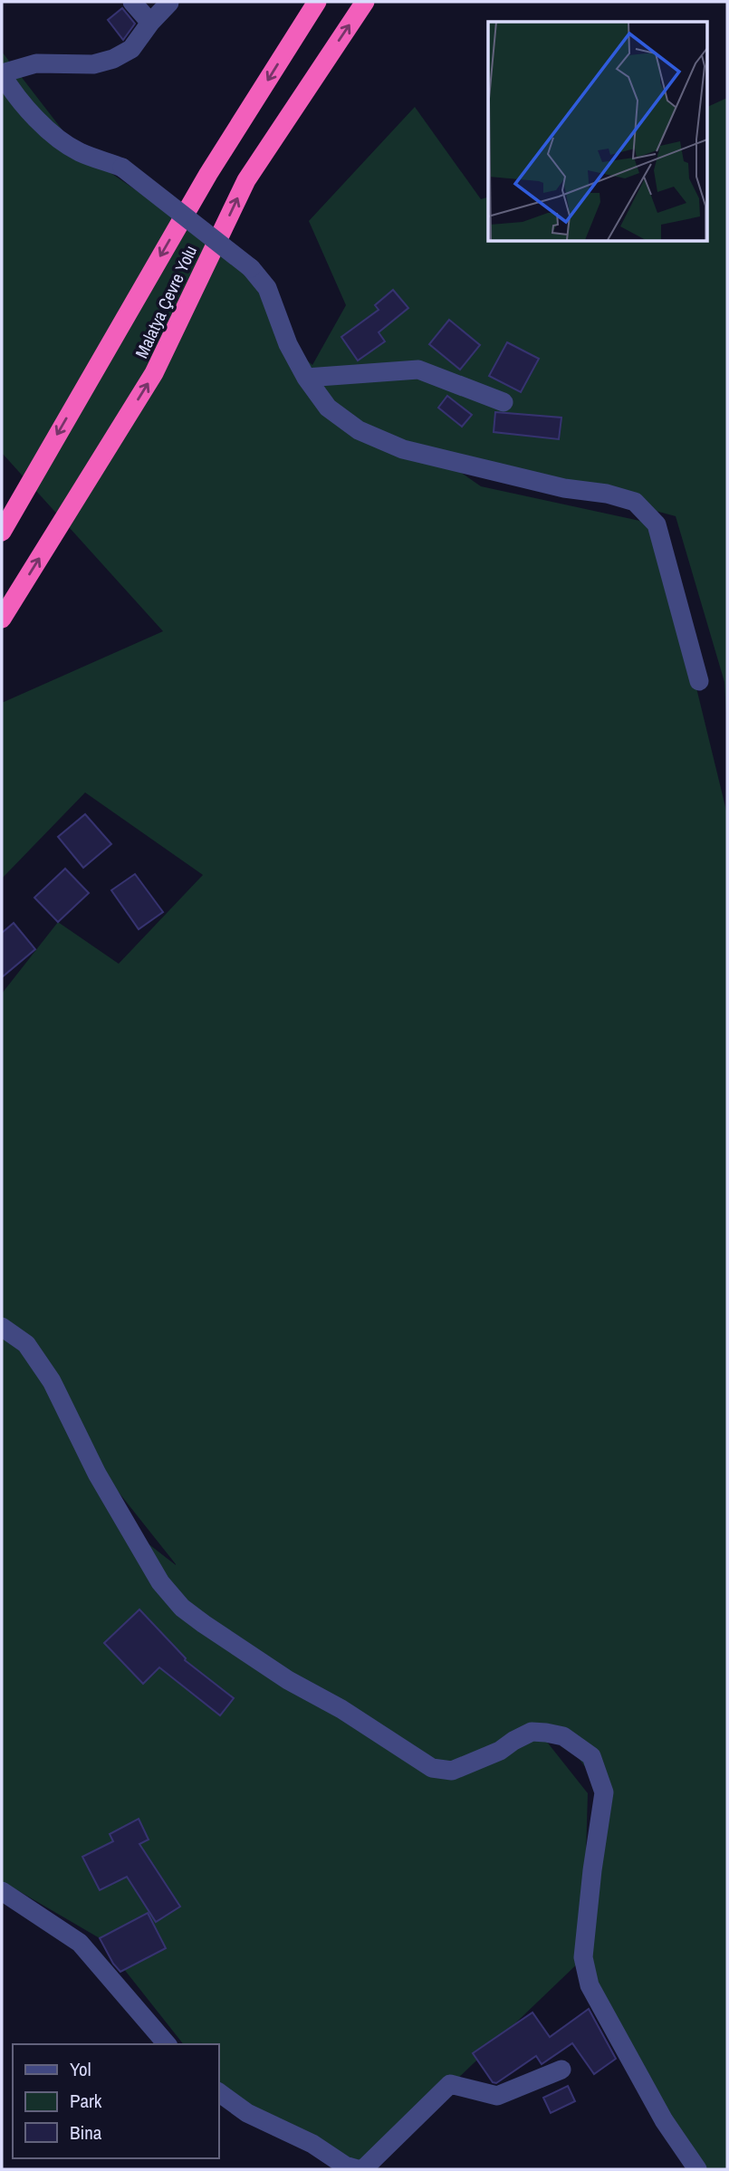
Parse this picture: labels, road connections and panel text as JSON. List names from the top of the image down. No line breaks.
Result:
{"streets":{"highway":["Malatya Çevre Yolu"]},"legend":["Yol","Park","Bina"]}
